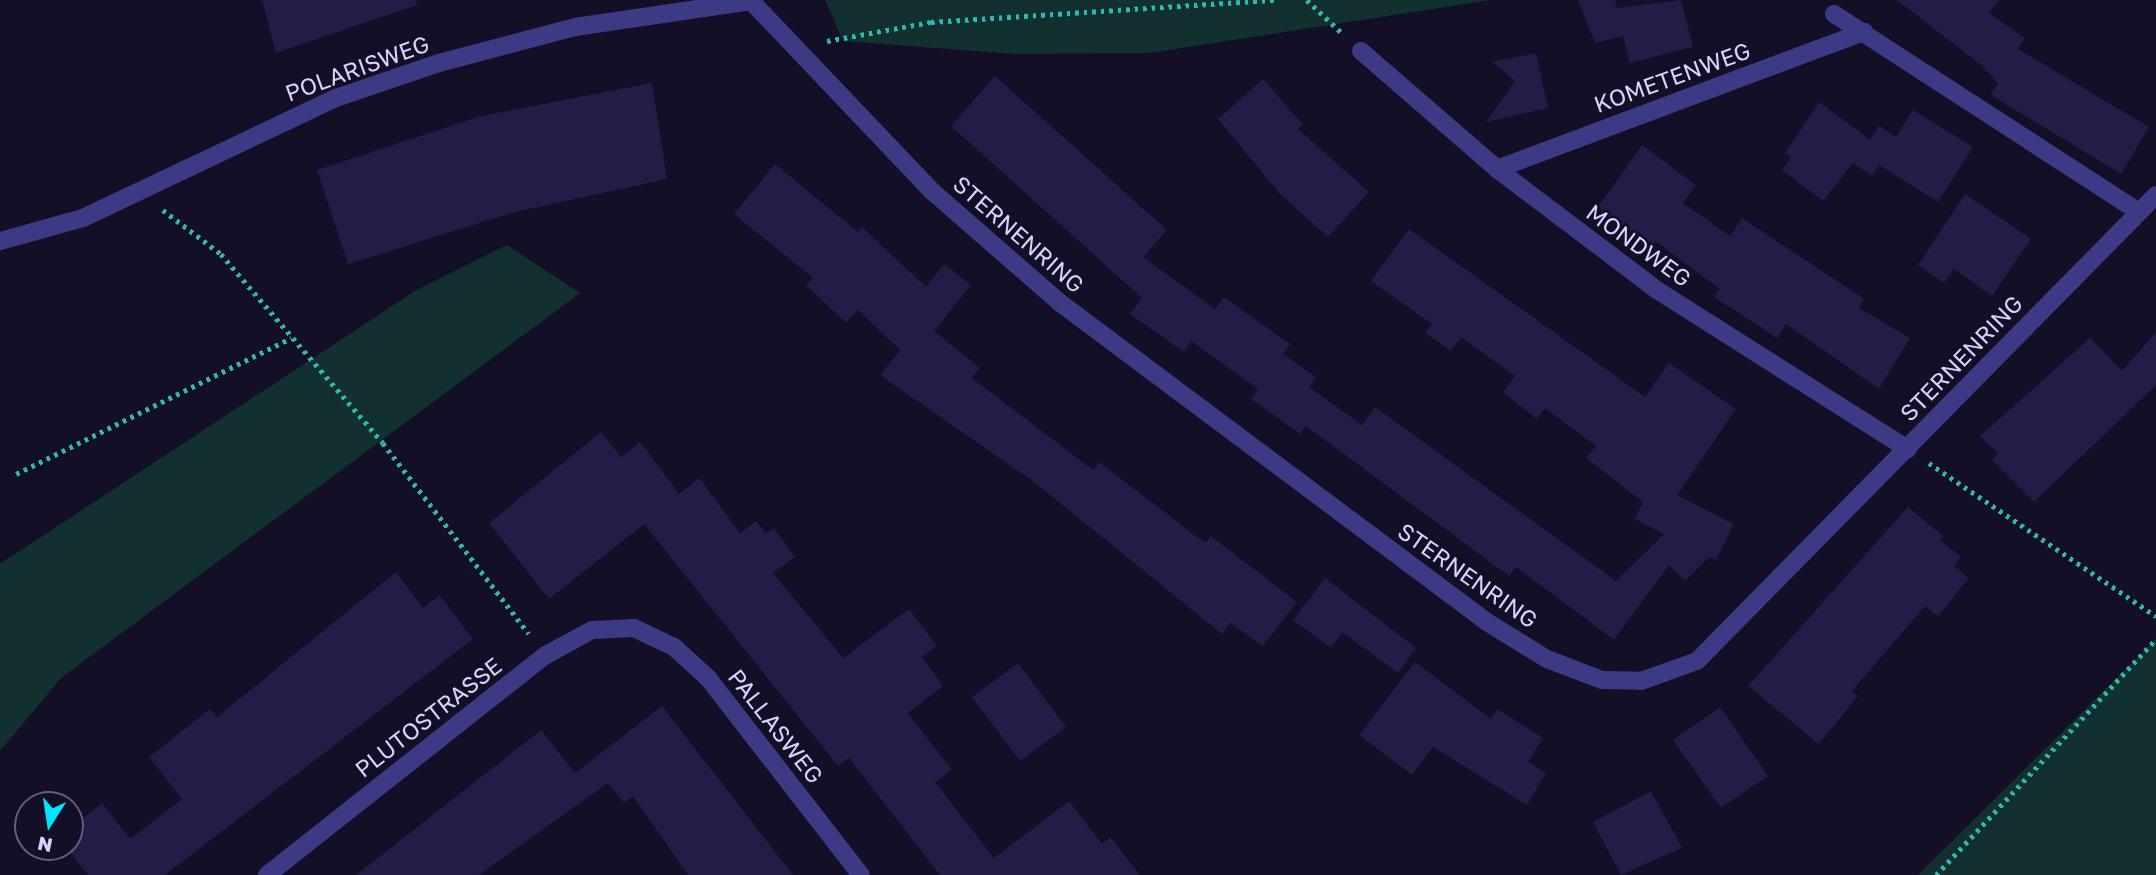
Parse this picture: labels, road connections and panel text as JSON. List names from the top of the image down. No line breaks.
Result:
{"streets":{"street":["POLARISWEG","KOMETENWEG","STERNENRING","MONDWEG","PLUTOSTRASSE","PALLASWEG"]},"crossings":[["POLARISWEG","STERNENRING"],["KOMETENWEG","MONDWEG"],["STERNENRING","MONDWEG"],["PLUTOSTRASSE","PALLASWEG"]],"north":"bottom"}
